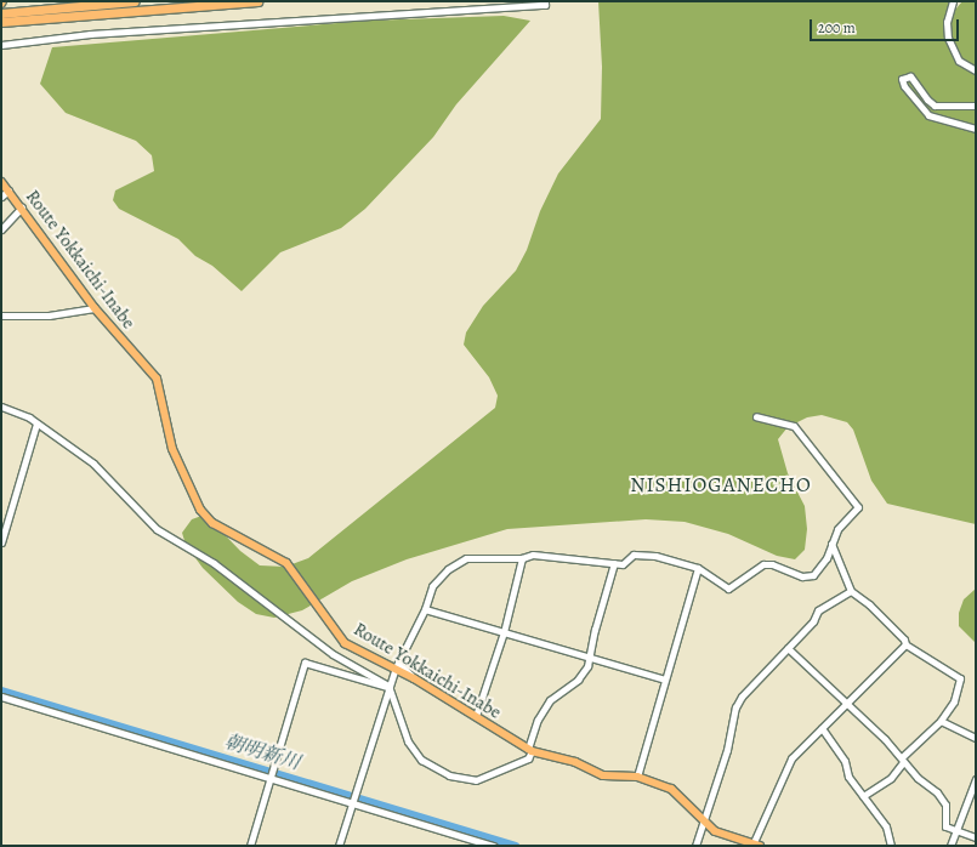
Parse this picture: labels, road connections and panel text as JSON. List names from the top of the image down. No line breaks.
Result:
{"streets":{"main road":["Route Yokkaichi-Inabe"]},"districts":["NISHIOGANECHO"],"water":["朝明新川"],"scale_bar":"200 m"}
